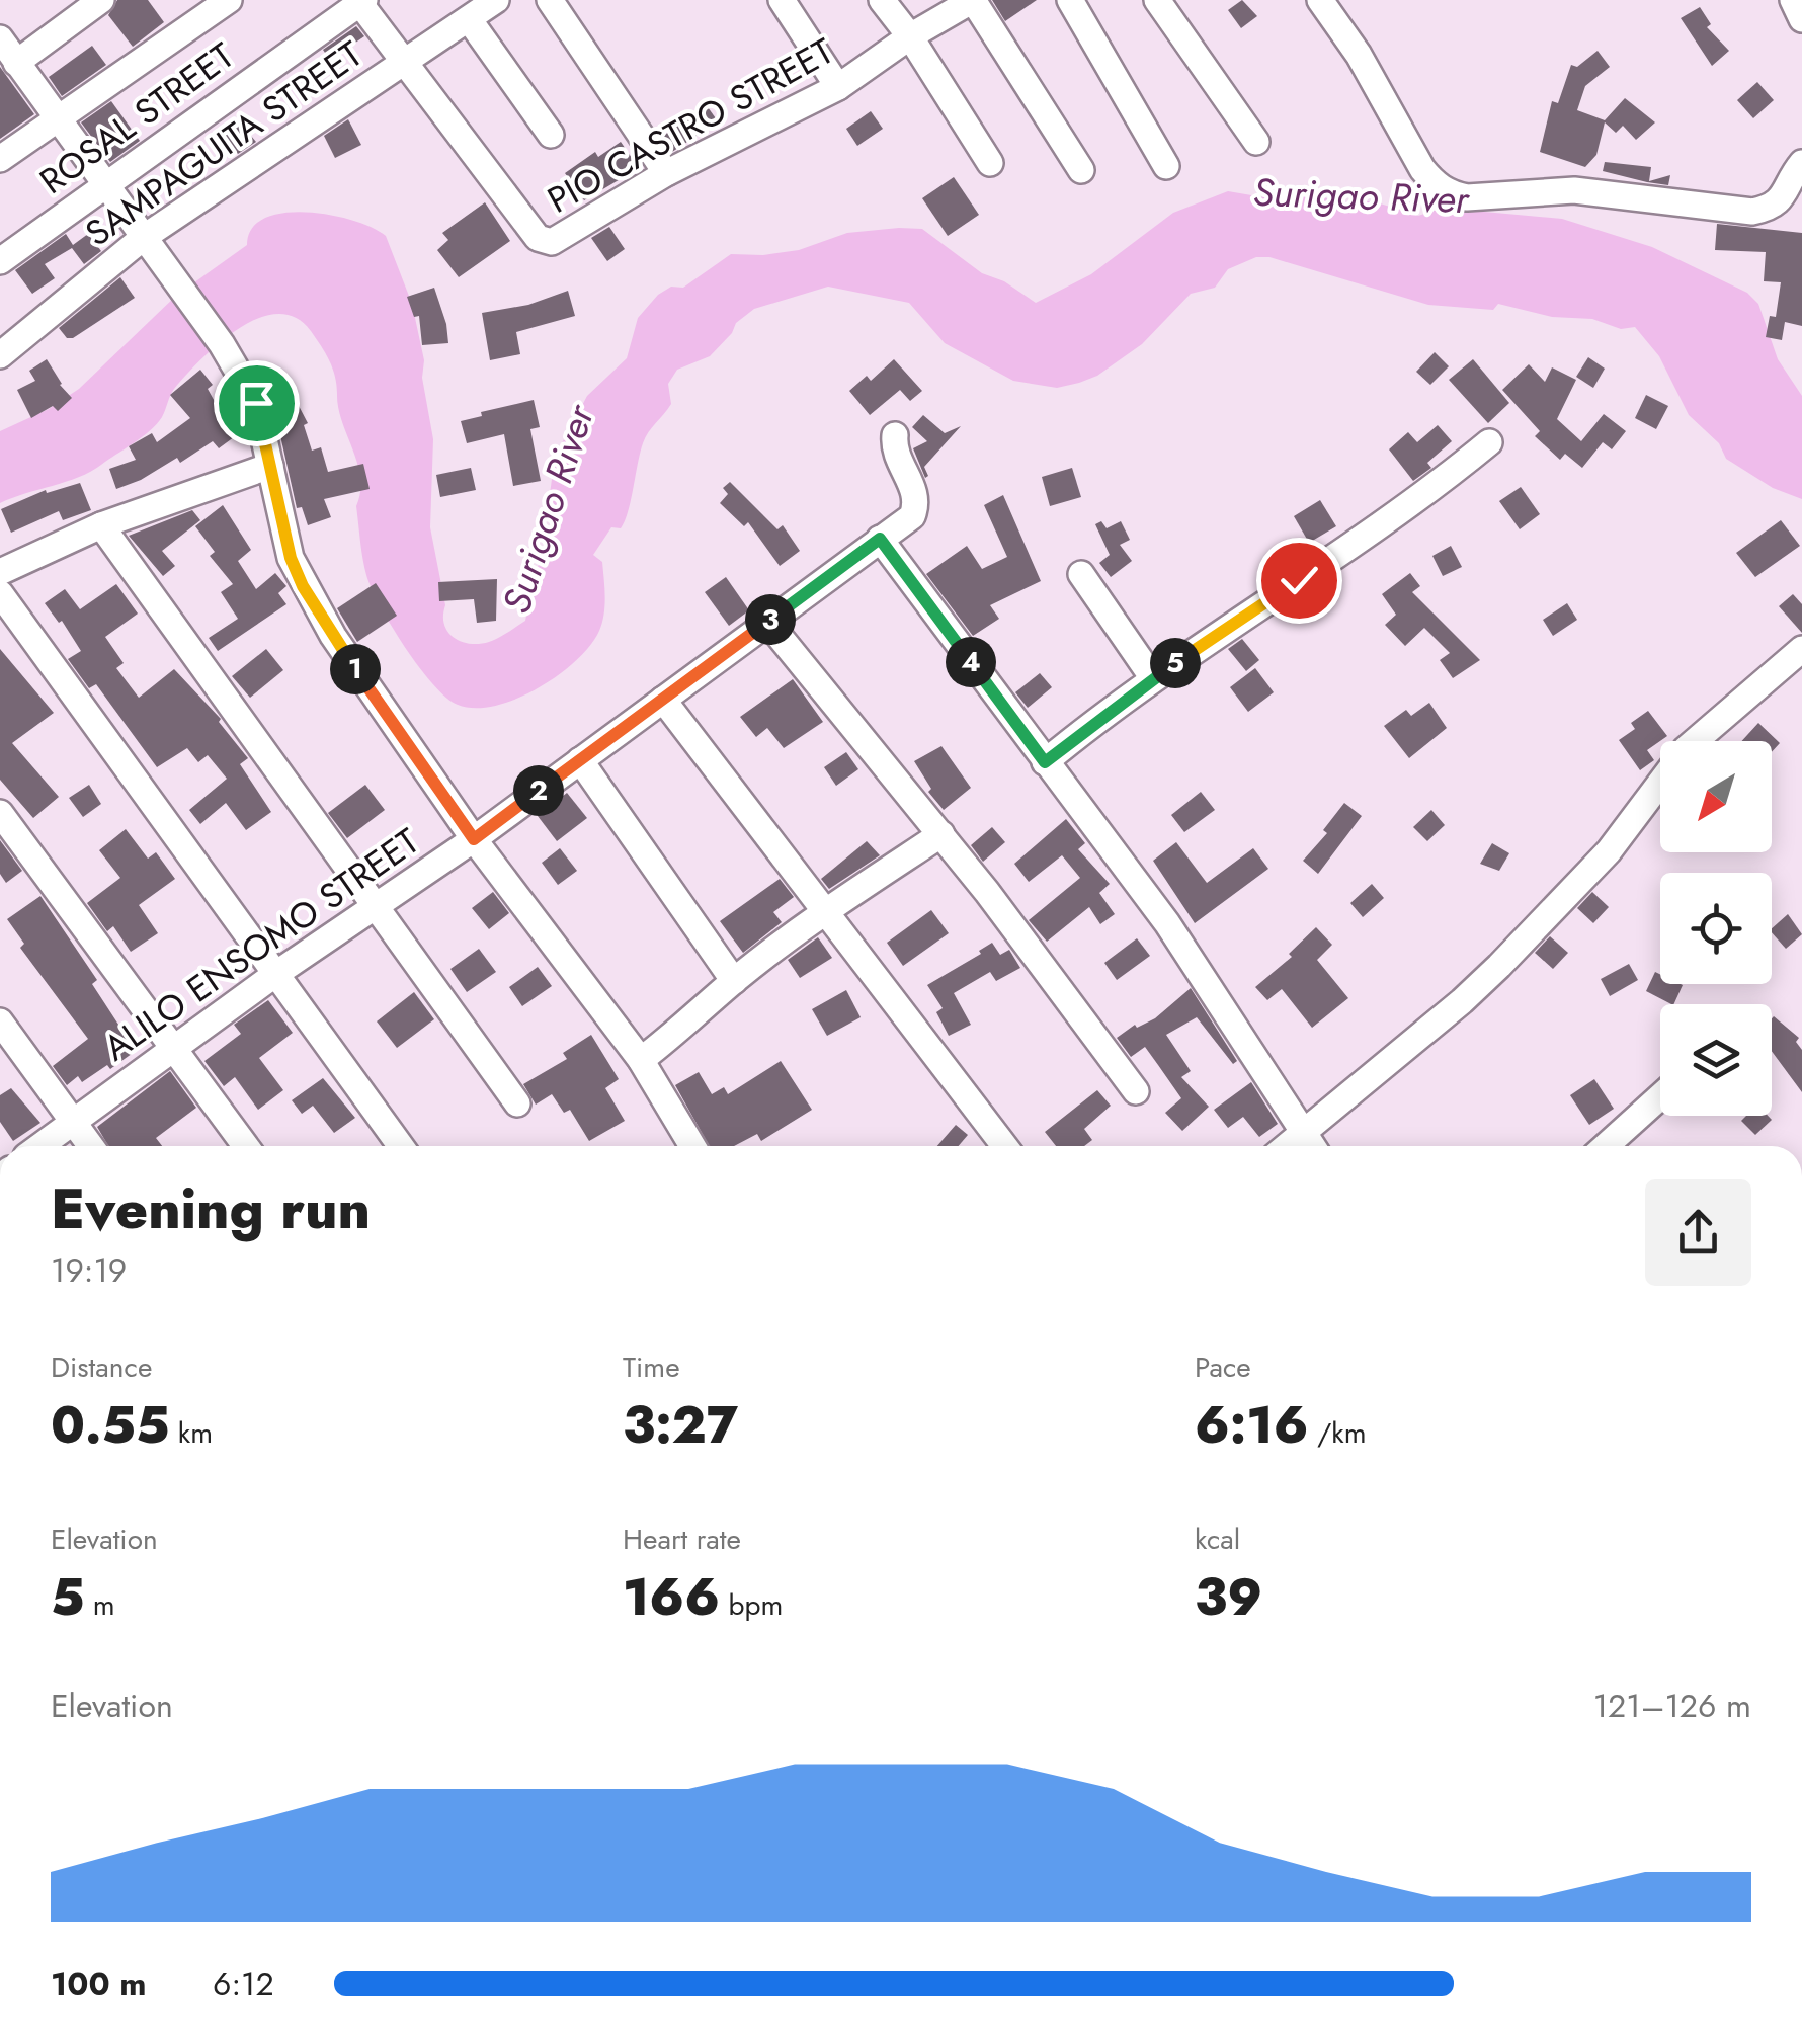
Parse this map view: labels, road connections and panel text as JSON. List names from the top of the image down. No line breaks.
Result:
{"streets":{"street":["ROSAL STREET","PIO CASTRO STREET","SAMPAGUITA STREET","ALILO ENSOMO STREET"]},"crossings":[["ROSAL STREET","PIO CASTRO STREET"],["PIO CASTRO STREET","SAMPAGUITA STREET"]],"water":["Surigao River"],"north":"bottom left","page":{"pins":["3","4","5","1","2"],"heading":["Evening run","19:19"],"stats":[["Distance","0.55 km"],["Time","3:27"],["Pace","6:16 /km"],["Elevation","5 m"],["Heart rate","166 bpm"],["kcal","39"]],"chart":["Elevation","121–126 m"],"list":[{"name":"100 m","note":"6:12"}]}}
